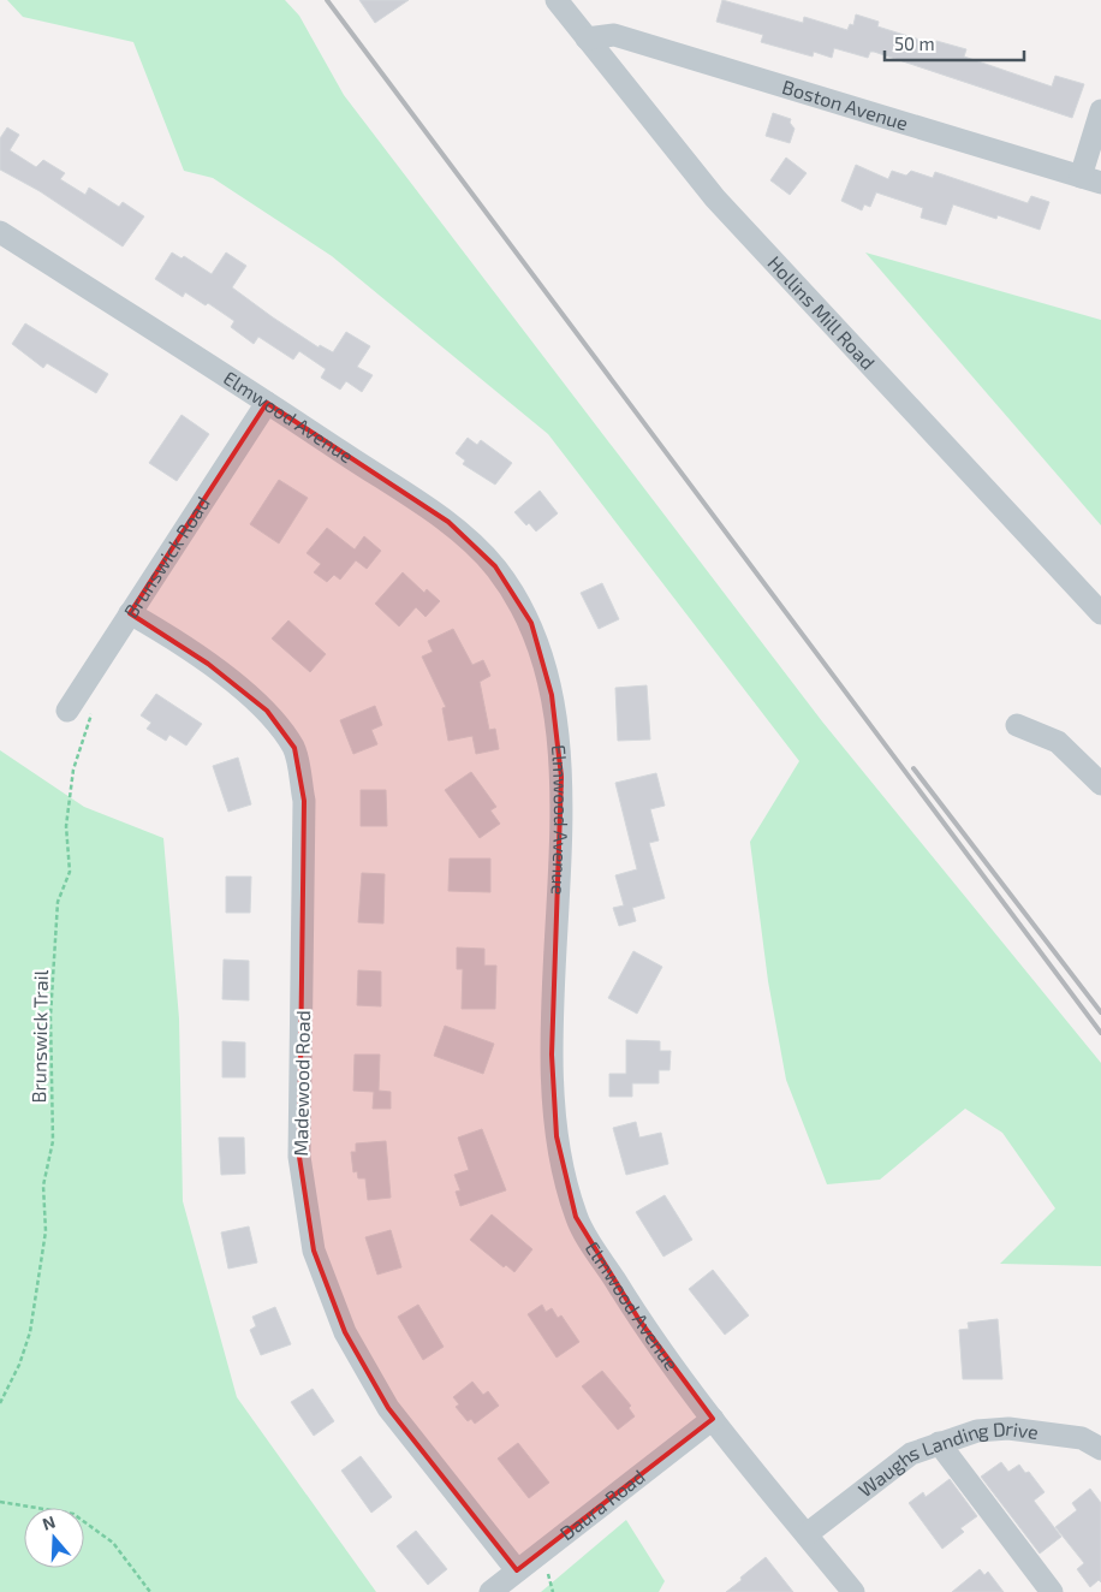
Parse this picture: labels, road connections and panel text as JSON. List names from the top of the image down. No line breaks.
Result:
{"streets":{"street":["Boston Avenue","Hollins Mill Road","Elmwood Avenue","Brunswick Road","Madewood Road","Waughs Landing Drive","Daura Road"],"path":["Brunswick Trail"]},"crossings":[["Boston Avenue","Hollins Mill Road"],["Elmwood Avenue","Brunswick Road"],["Elmwood Avenue","Waughs Landing Drive"],["Elmwood Avenue","Daura Road"],["Brunswick Road","Madewood Road"],["Madewood Road","Daura Road"]],"scale_bar":"50 m","north":"top"}
